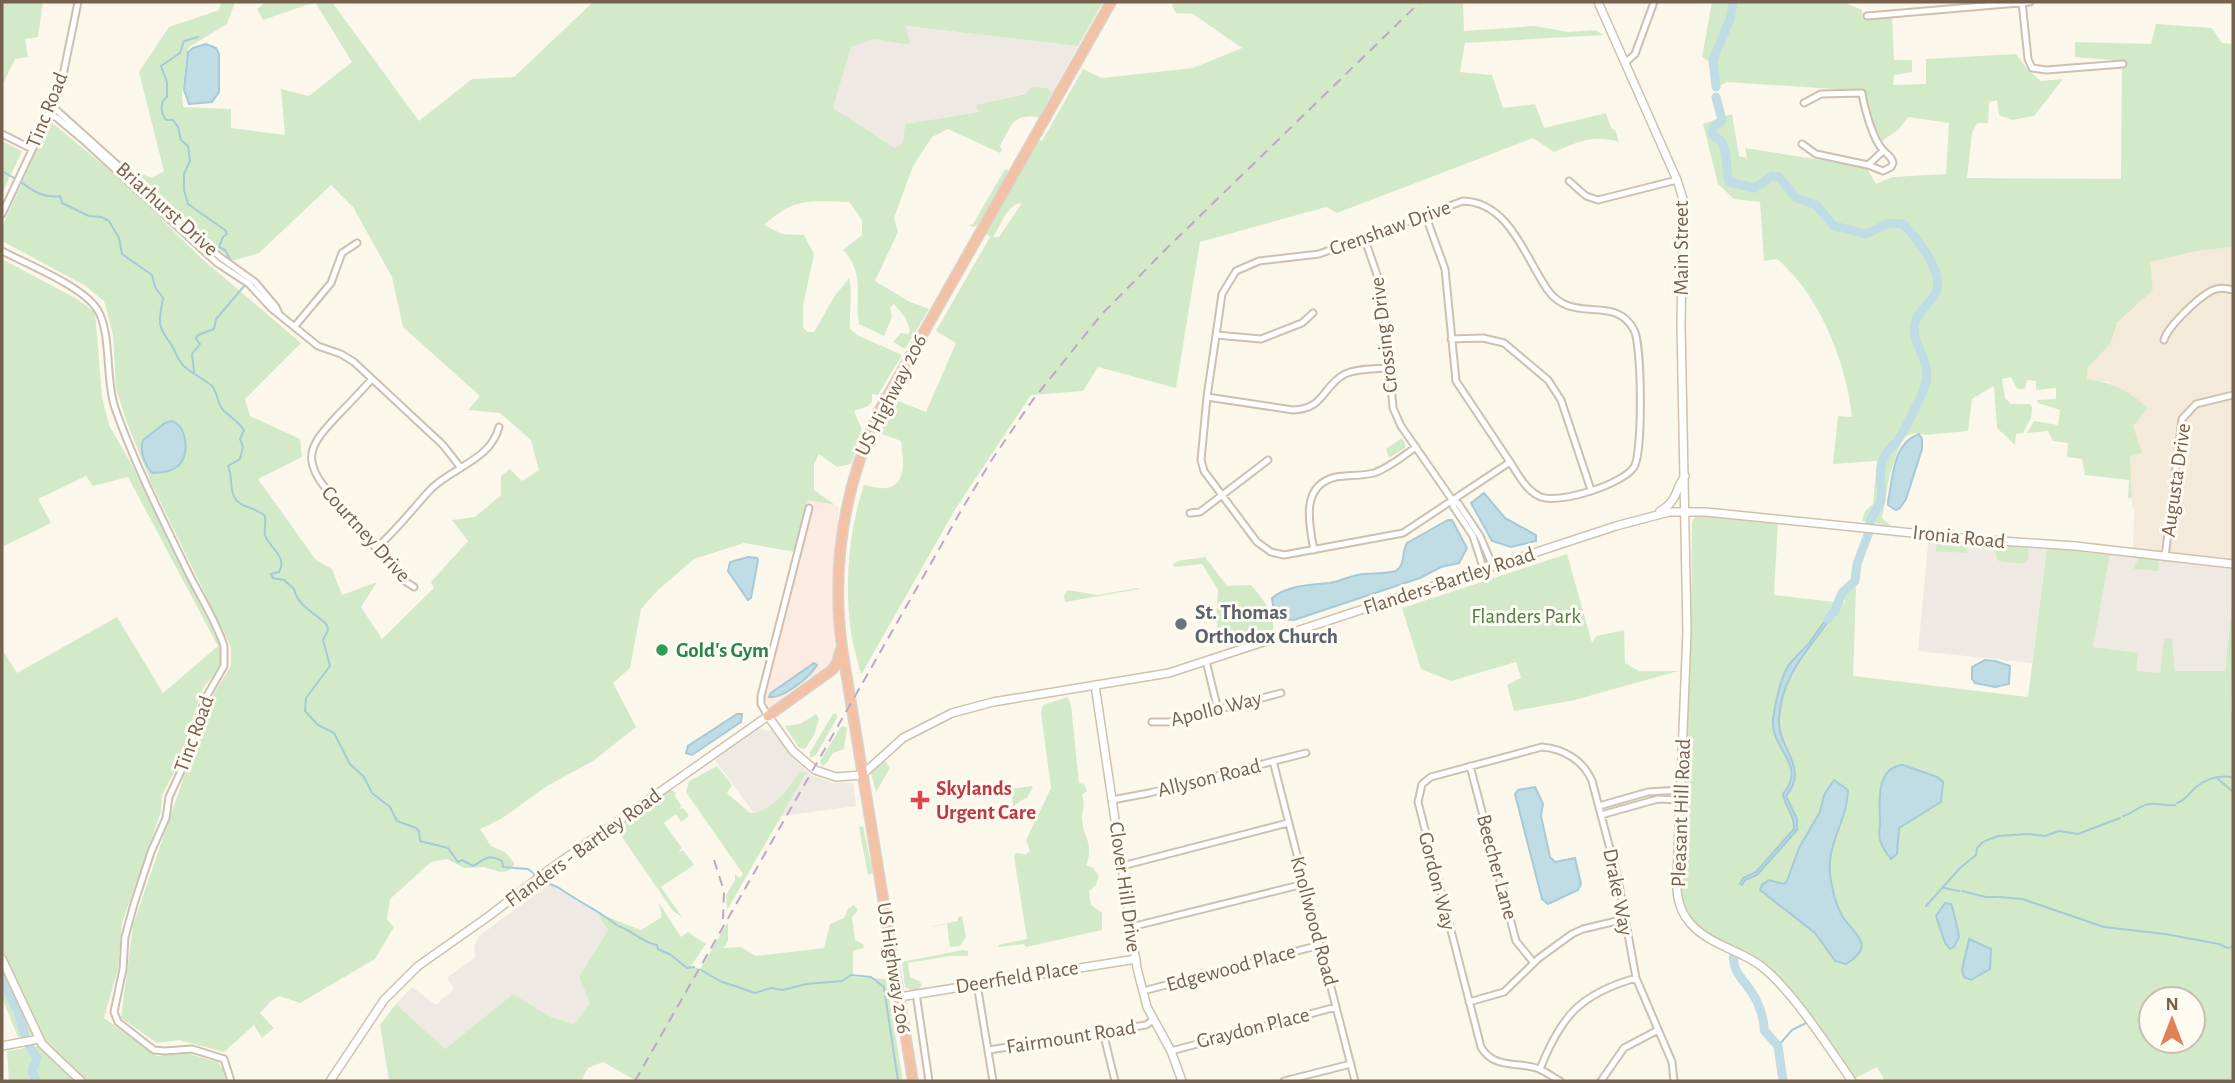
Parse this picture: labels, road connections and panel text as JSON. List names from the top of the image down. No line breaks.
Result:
{"streets":{"highway":["US Highway 206"],"street":["Tinc Road","Briarhurst Drive","Crenshaw Drive","Main Street","Crossing Drive","Augusta Drive","Courtney Drive","Ironia Road","Flanders-Bartley Road","Apollo Way","Allyson Road","Pleasant Hill Road","Flanders - Bartley Road","Beecher Lane","Gordon Way","Clover Hill Drive","Drake Way","Knollwood Road","Edgewood Place","Deerfield Place","Graydon Place","Fairmount Road"]},"crossings":[["Tinc Road","Briarhurst Drive"],["Briarhurst Drive","Courtney Drive"],["Crenshaw Drive","Crossing Drive"],["Main Street","Ironia Road"],["Main Street","Flanders-Bartley Road"],["Main Street","Pleasant Hill Road"],["Crossing Drive","Flanders-Bartley Road"],["US Highway 206","Flanders-Bartley Road"],["US Highway 206","Deerfield Place"],["Augusta Drive","Ironia Road"],["Ironia Road","Flanders-Bartley Road"],["Ironia Road","Pleasant Hill Road"],["Flanders-Bartley Road","Pleasant Hill Road"],["Flanders-Bartley Road","Clover Hill Drive"],["Allyson Road","Clover Hill Drive"],["Allyson Road","Knollwood Road"],["Beecher Lane","Gordon Way"],["Gordon Way","Drake Way"],["Clover Hill Drive","Edgewood Place"],["Clover Hill Drive","Deerfield Place"],["Clover Hill Drive","Graydon Place"],["Clover Hill Drive","Fairmount Road"],["Knollwood Road","Edgewood Place"],["Knollwood Road","Graydon Place"]],"parks":["Flanders Park"],"places":{"other":["St. Thomas Orthodox Church","Gold's Gym"],"health":["Skylands Urgent Care"]},"north":"top"}
